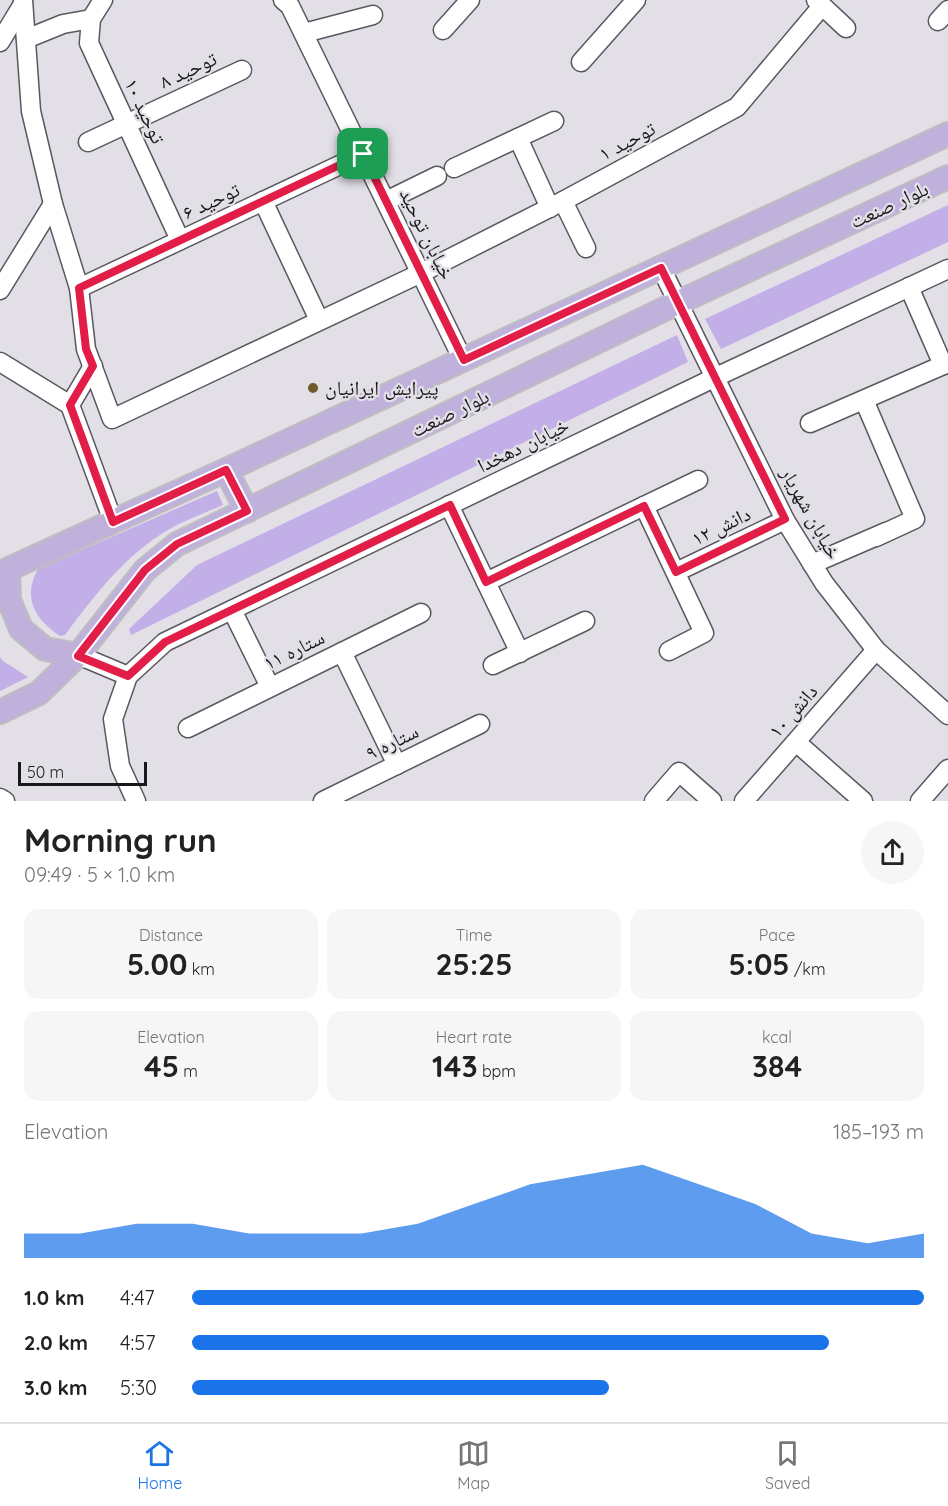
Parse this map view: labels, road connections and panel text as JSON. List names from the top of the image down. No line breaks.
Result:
{"streets":{"main road":["بلوار صنعت"],"street":["توحید ۸","توحید ۱۰","توحید ۱","توحید ۶","خیابان توحید","خیابان دهخدا","خیابان شهریار","دانش ۱۲","ستاره ۱۱","دانش ۱۰","ستاره ۹"]},"crossings":[["توحید ۸","توحید ۱۰"],["توحید ۱۰","توحید ۶"],["توحید ۱","خیابان توحید"],["توحید ۶","خیابان توحید"],["بلوار صنعت","خیابان توحید"],["بلوار صنعت","خیابان شهریار"],["خیابان دهخدا","خیابان شهریار"],["خیابان شهریار","دانش ۱۲"],["خیابان شهریار","دانش ۱۰"]],"places":["پیرایش ایرانیان"],"scale_bar":"50 m","page":{"scale":"50 m","heading":["Morning run","09:49 · 5 × 1.0 km"],"stats":[["Distance","5.00 km"],["Time","25:25"],["Pace","5:05 /km"],["Elevation","45 m"],["Heart rate","143 bpm"],["kcal","384"]],"chart":["Elevation","185–193 m"],"list":[{"name":"1.0 km","note":"4:47"},{"name":"2.0 km","note":"4:57"},{"name":"3.0 km","note":"5:30"}],"tabs":["Home","Map","Saved"]}}
